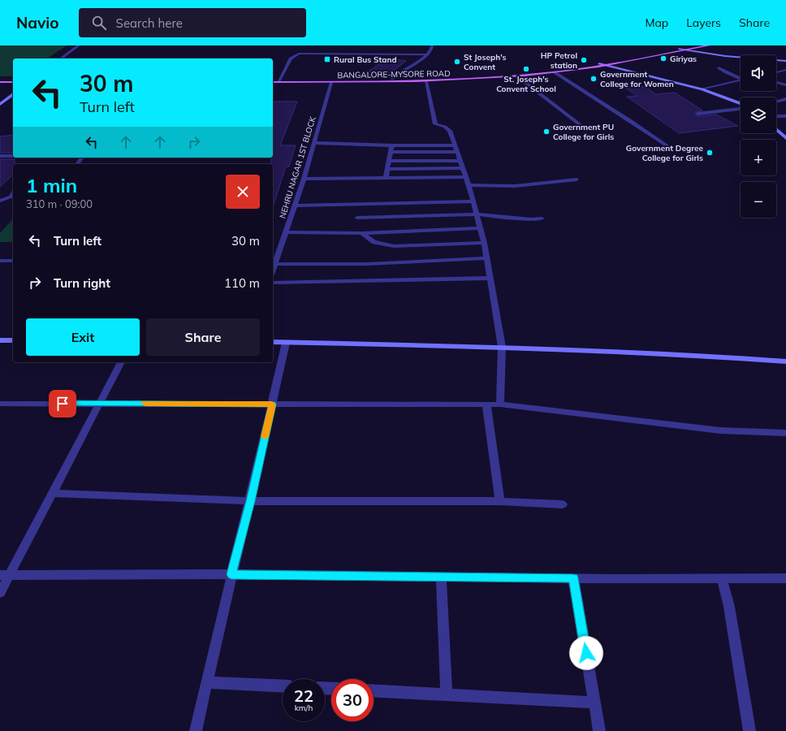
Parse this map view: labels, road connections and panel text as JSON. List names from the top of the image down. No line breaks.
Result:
{"streets":{"main road":["BANGALORE-MYSORE ROAD"],"street":["NEHRU NAGAR 1ST BLOCK"]},"crossings":[["BANGALORE-MYSORE ROAD","NEHRU NAGAR 1ST BLOCK"]],"places":{"other":["Giriyas","HP Petrol station","St Joseph's Convent","St. Joseph's Convent School","Government College for Women","Government PU College for Girls","Government Degree College for Girls"],"transit":["Rural Bus Stand"]},"page":{"header":"Navio","search":"Search here","nav":["Map","Layers","Share"],"map_buttons":["+","−"],"turn":["30 m","Turn left"],"heading":["1 min","310 m · 09:00"],"list":[{"name":"Turn left","value":"30 m"},{"name":"Turn right","value":"110 m"}],"buttons":["Exit","Share"],"speed":"22 km/h","limit":"30"}}
